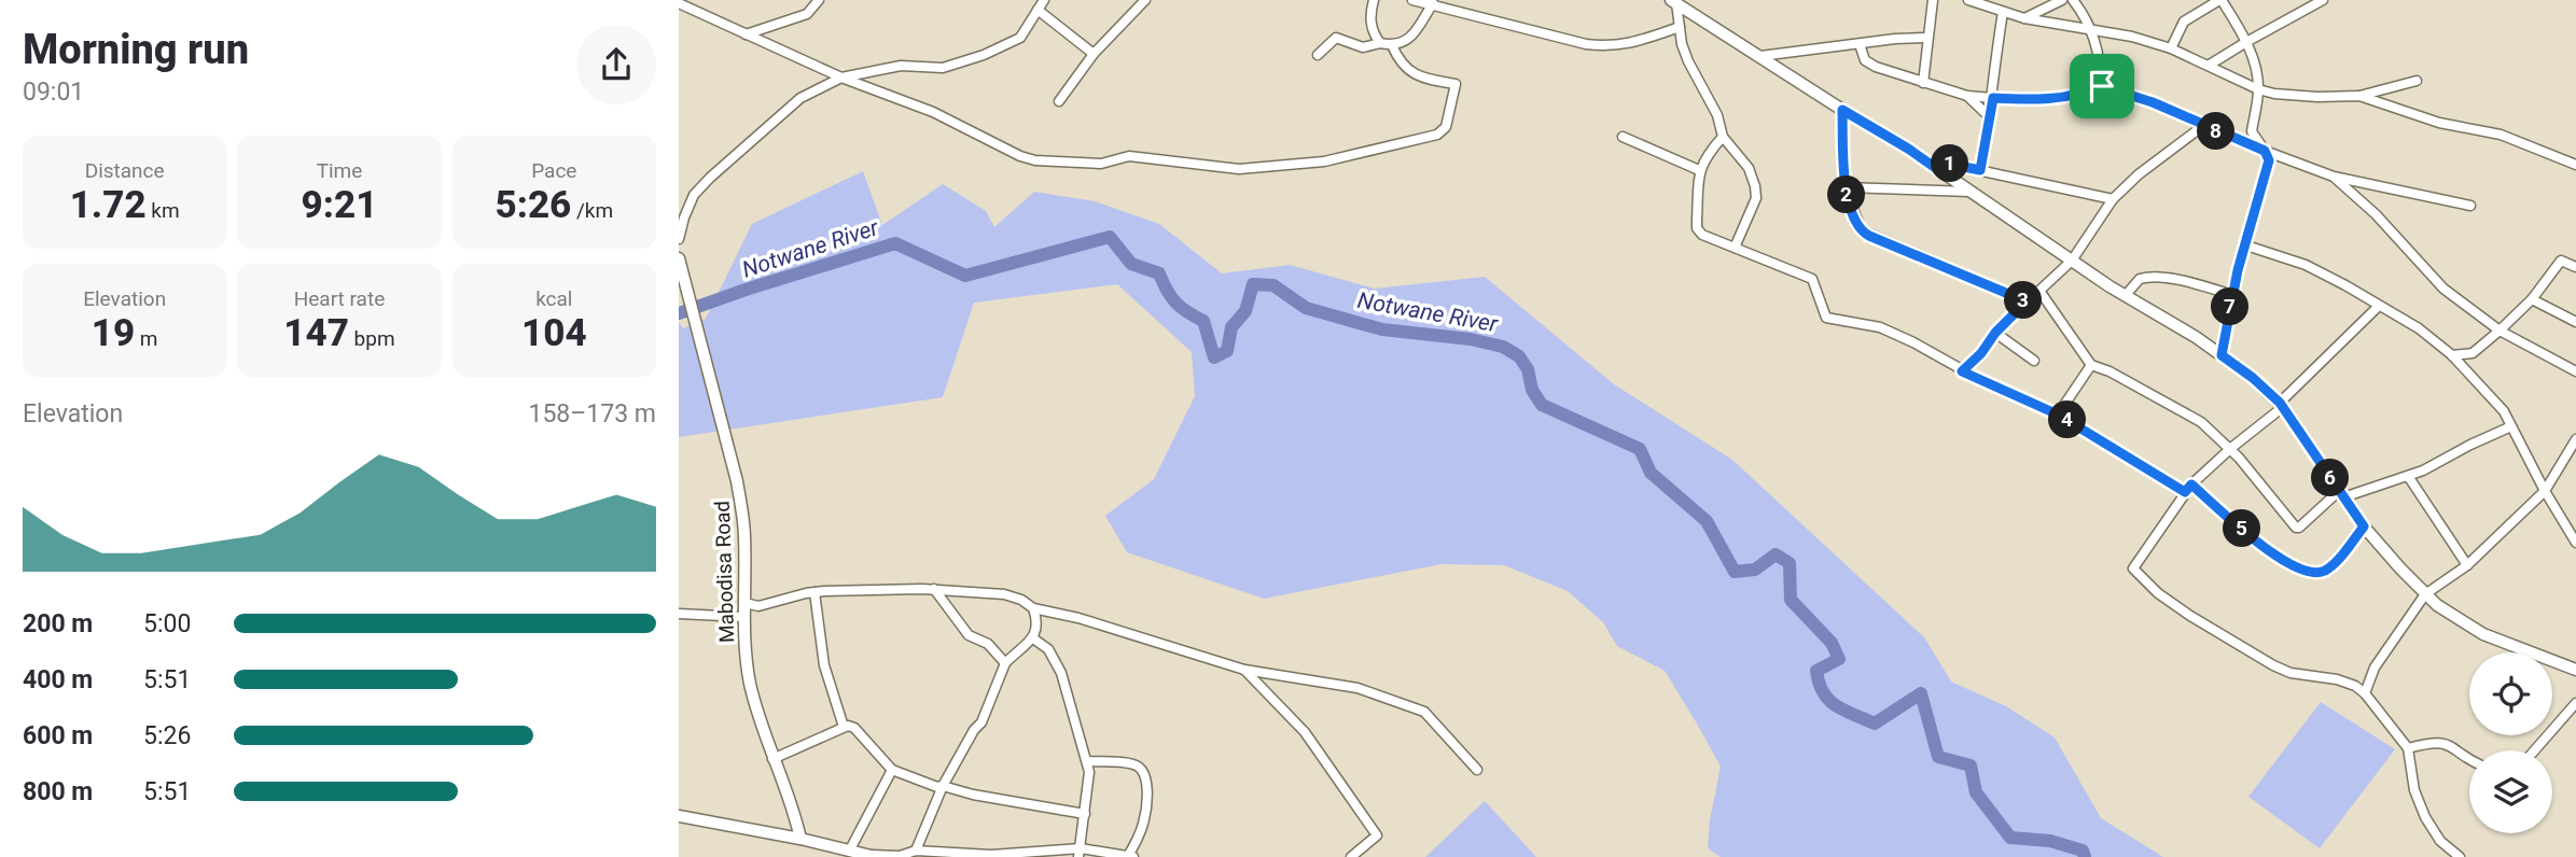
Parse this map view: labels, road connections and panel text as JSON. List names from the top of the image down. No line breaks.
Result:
{"streets":{"street":["Mabodisa Road"]},"water":["Notwane River"],"page":{"heading":["Morning run","09:01"],"pins":["8","1","2","3","7","4","6","5"],"stats":[["Distance","1.72 km"],["Time","9:21"],["Pace","5:26 /km"],["Elevation","19 m"],["Heart rate","147 bpm"],["kcal","104"]],"chart":["Elevation","158–173 m"],"list":[{"name":"200 m","note":"5:00"},{"name":"400 m","note":"5:51"},{"name":"600 m","note":"5:26"},{"name":"800 m","note":"5:51"}]}}
